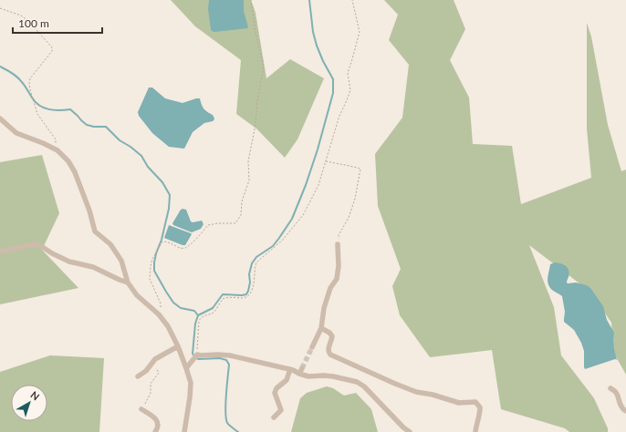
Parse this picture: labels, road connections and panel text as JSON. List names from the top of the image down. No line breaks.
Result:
{"scale_bar":"100 m","north":"top right"}
